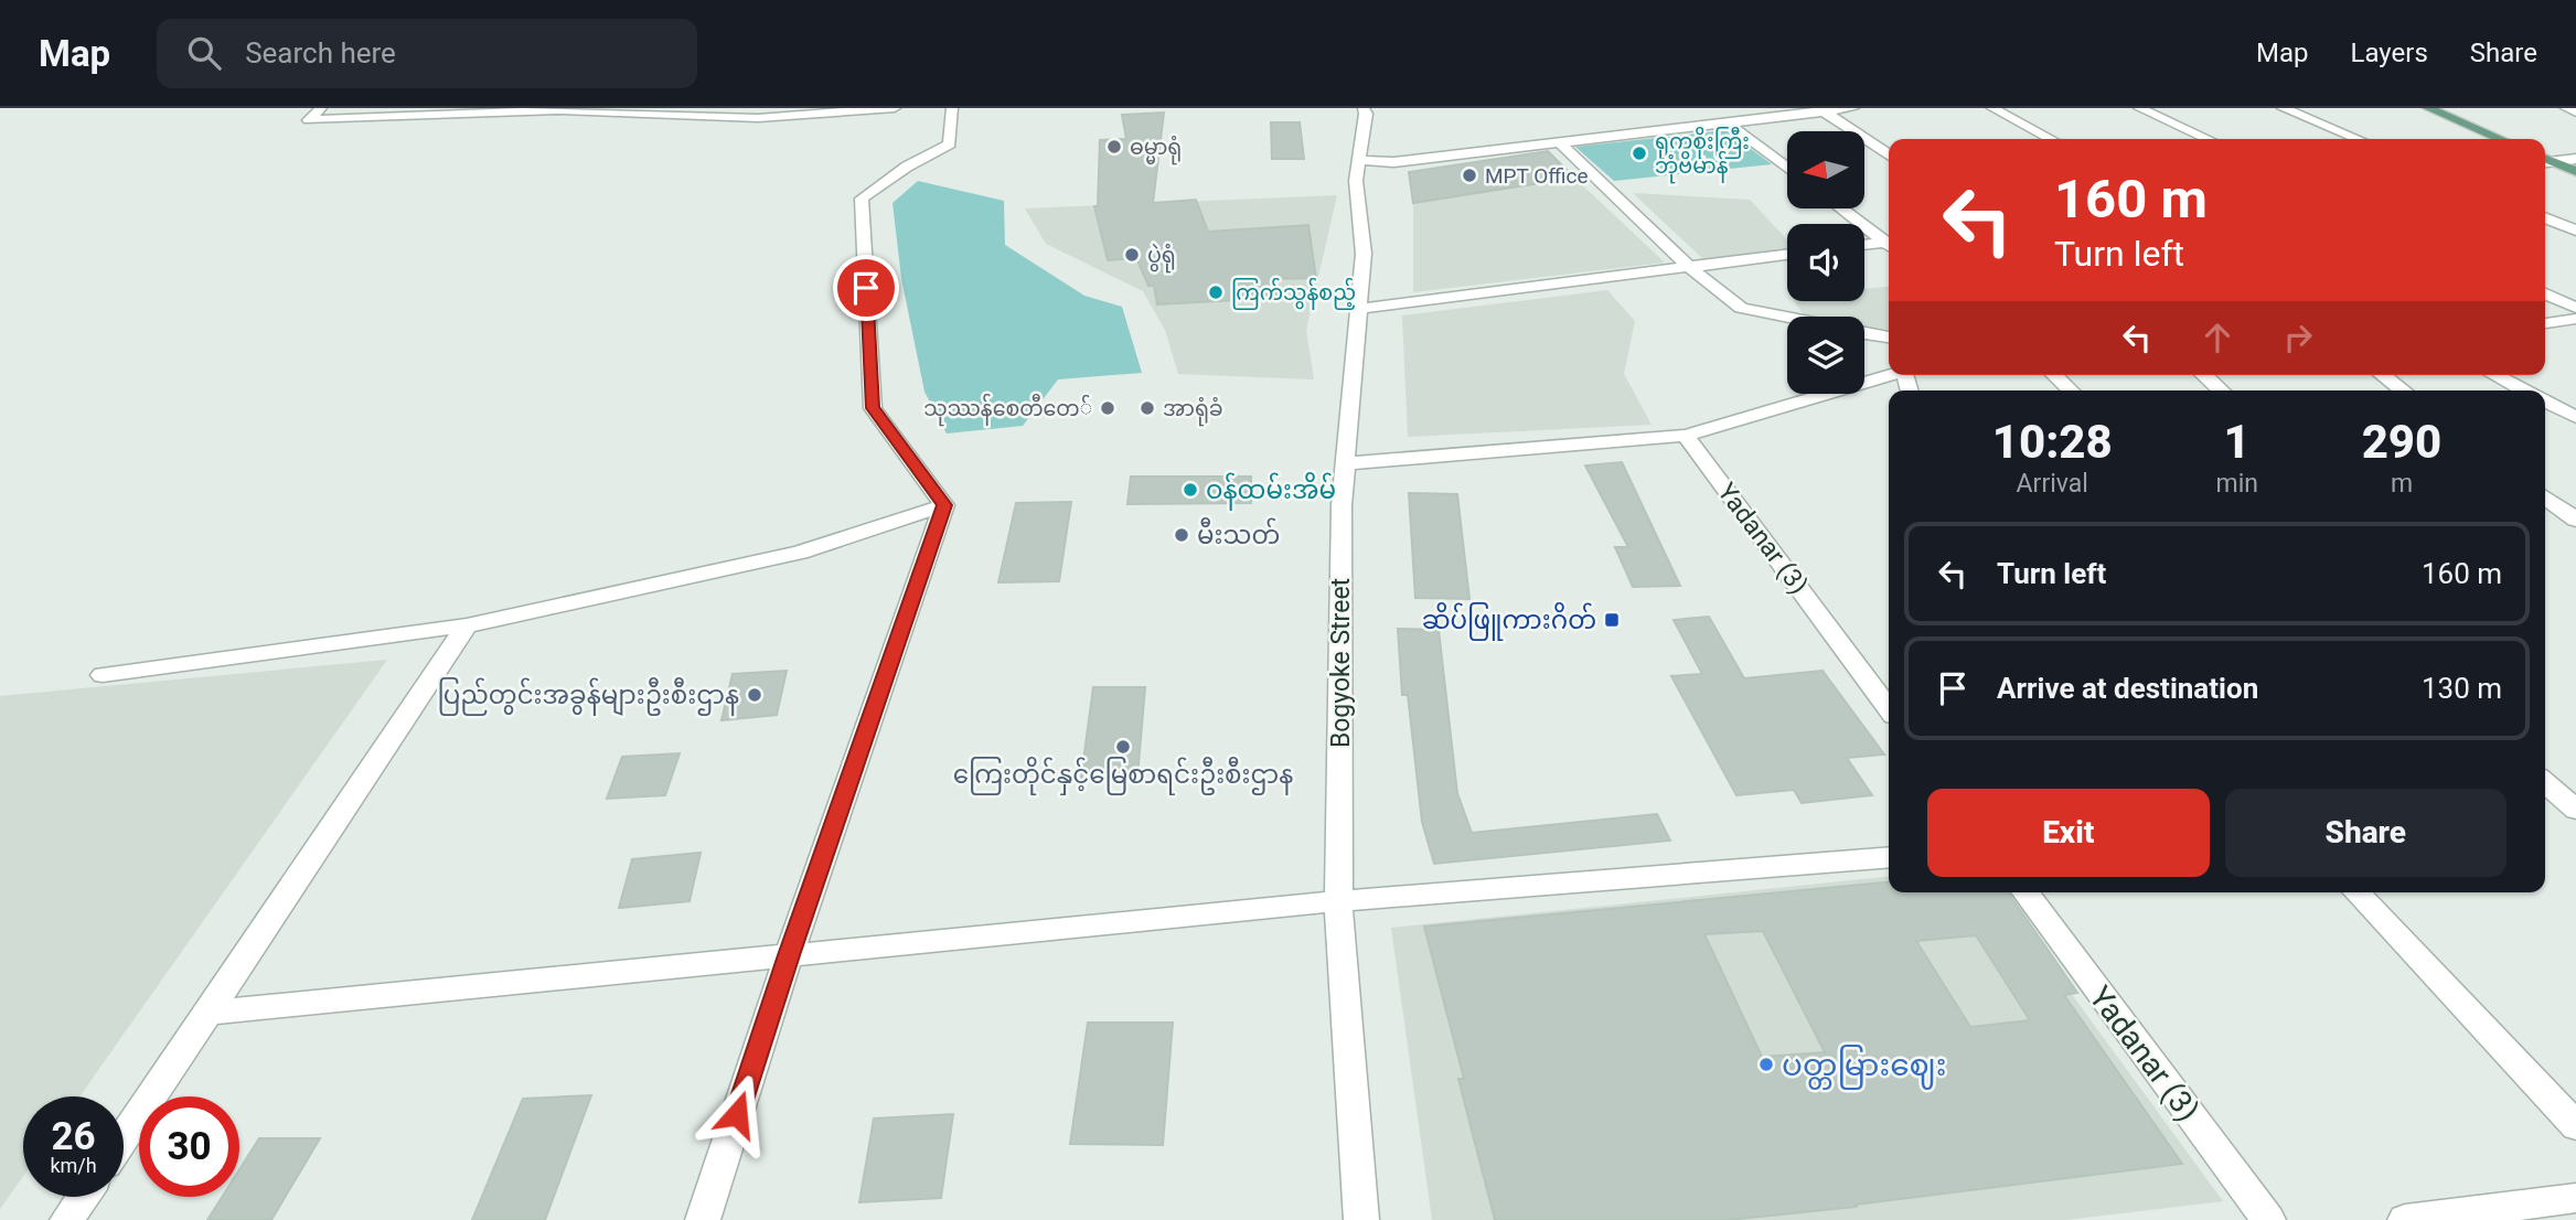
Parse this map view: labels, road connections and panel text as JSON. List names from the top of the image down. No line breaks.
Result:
{"streets":{"street":["Yadanar (3)","Bogyoke Street"]},"places":{"other":["ဓမ္မာရုံ","ရုက္ခစိုးကြီး ဘုံဗိမာန်","MPT Office","ပွဲရုံ","ကြက်သွန်စည့်","သုဿန်စေတီတေ်","အာရုံခံ","ဝန်ထမ်းအိမ်","မီးသတ်","ပြည်တွင်းအခွန်များဦးစီးဌာန","ကြေးတိုင်နှင့်မြေစာရင်းဦးစီးဌာန","ပတ္တမြားဈေး"],"transit":["ဆိပ်ဖြူကားဂိတ်"]},"north":"left","page":{"header":"Map","search":"Search here","nav":["Map","Layers","Share"],"turn":["160 m","Turn left"],"eta":["10:28","Arrival","1","min","290","m"],"list":[{"name":"Turn left","value":"160 m"},{"name":"Arrive at destination","value":"130 m"}],"buttons":["Exit","Share"],"speed":"26 km/h","limit":"30"}}
